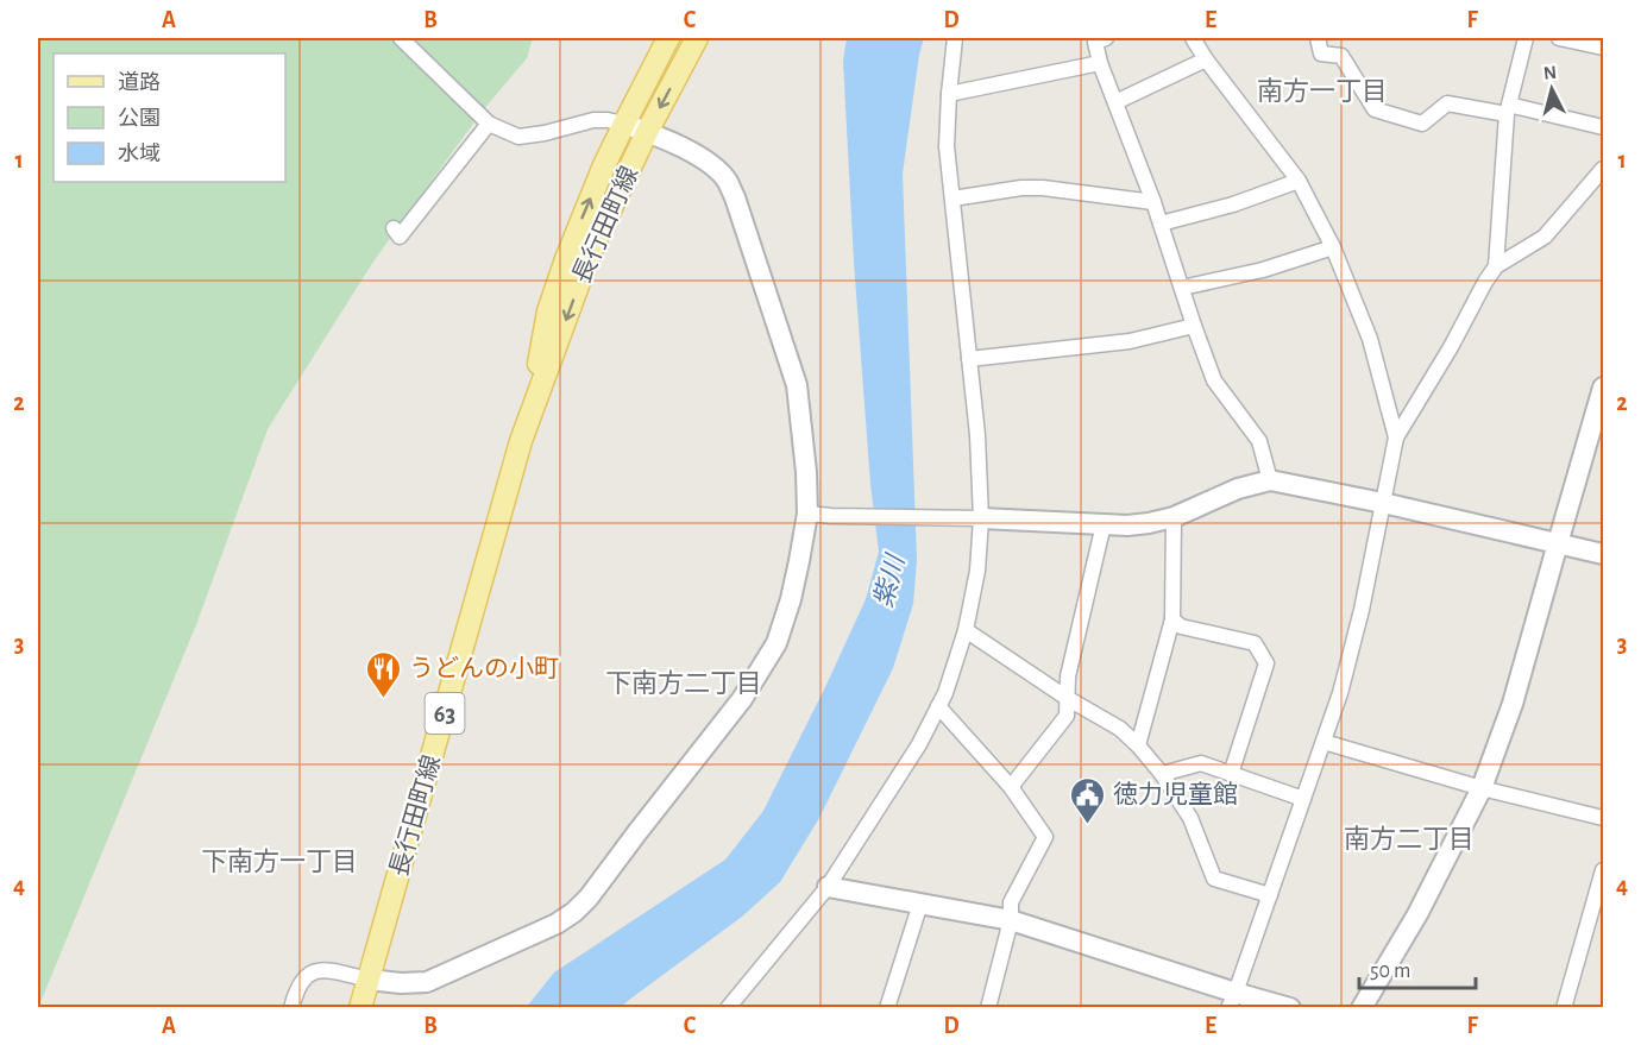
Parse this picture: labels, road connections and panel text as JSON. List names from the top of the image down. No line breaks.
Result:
{"streets":{"main road":["長行田町線","63"]},"districts":["南方一丁目","下南方二丁目","南方二丁目","下南方一丁目"],"water":["紫川"],"places":{"restaurant":["うどんの小町"],"public building":["徳力児童館"]},"legend":["道路","公園","水域"],"scale_bar":"50 m","north":"top","grid":{"columns":["A","B","C","D","E","F"],"rows":["1","2","3","4"]}}
